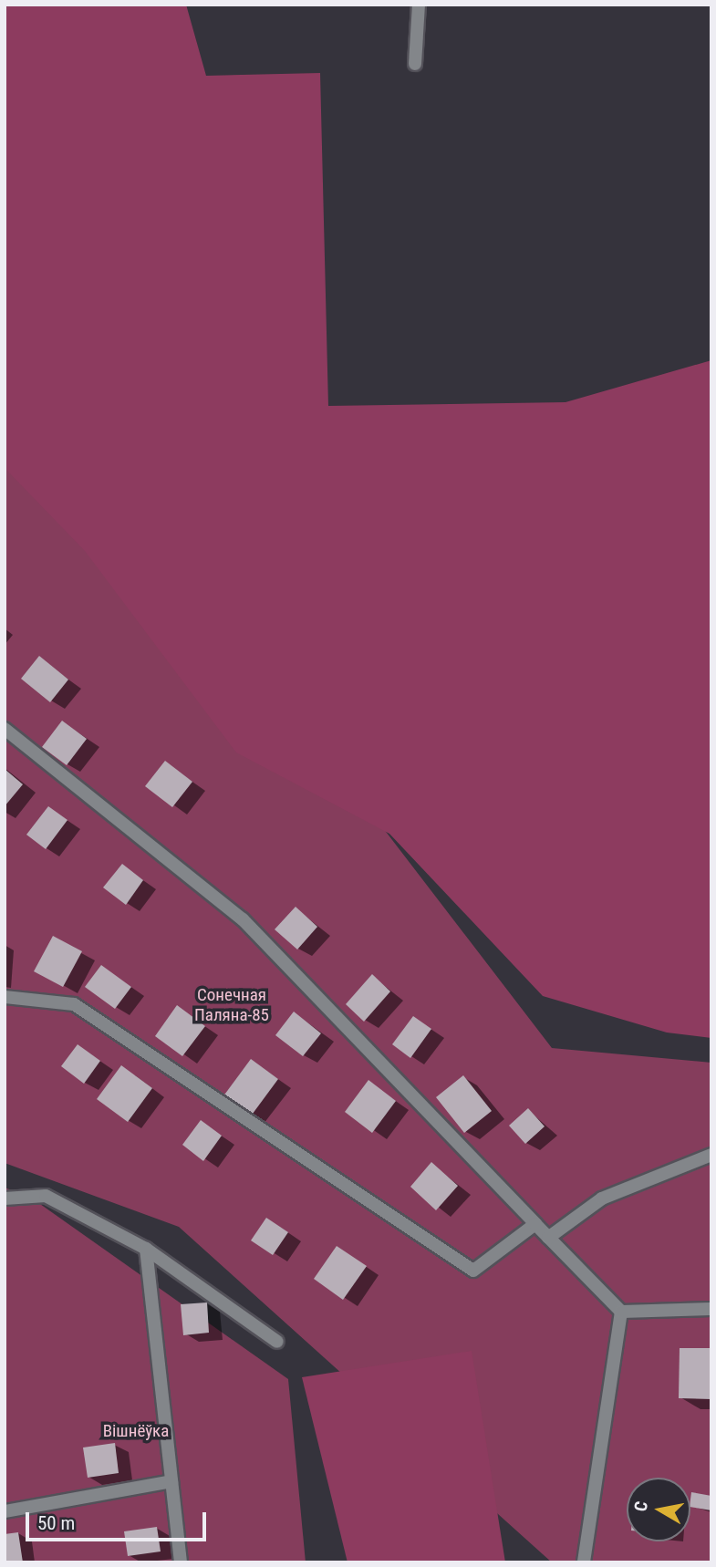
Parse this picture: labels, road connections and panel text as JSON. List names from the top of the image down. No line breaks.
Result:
{"parks":["Сонечная Паляна-85","Вішнёўка"],"scale_bar":"50 m","north":"left"}
